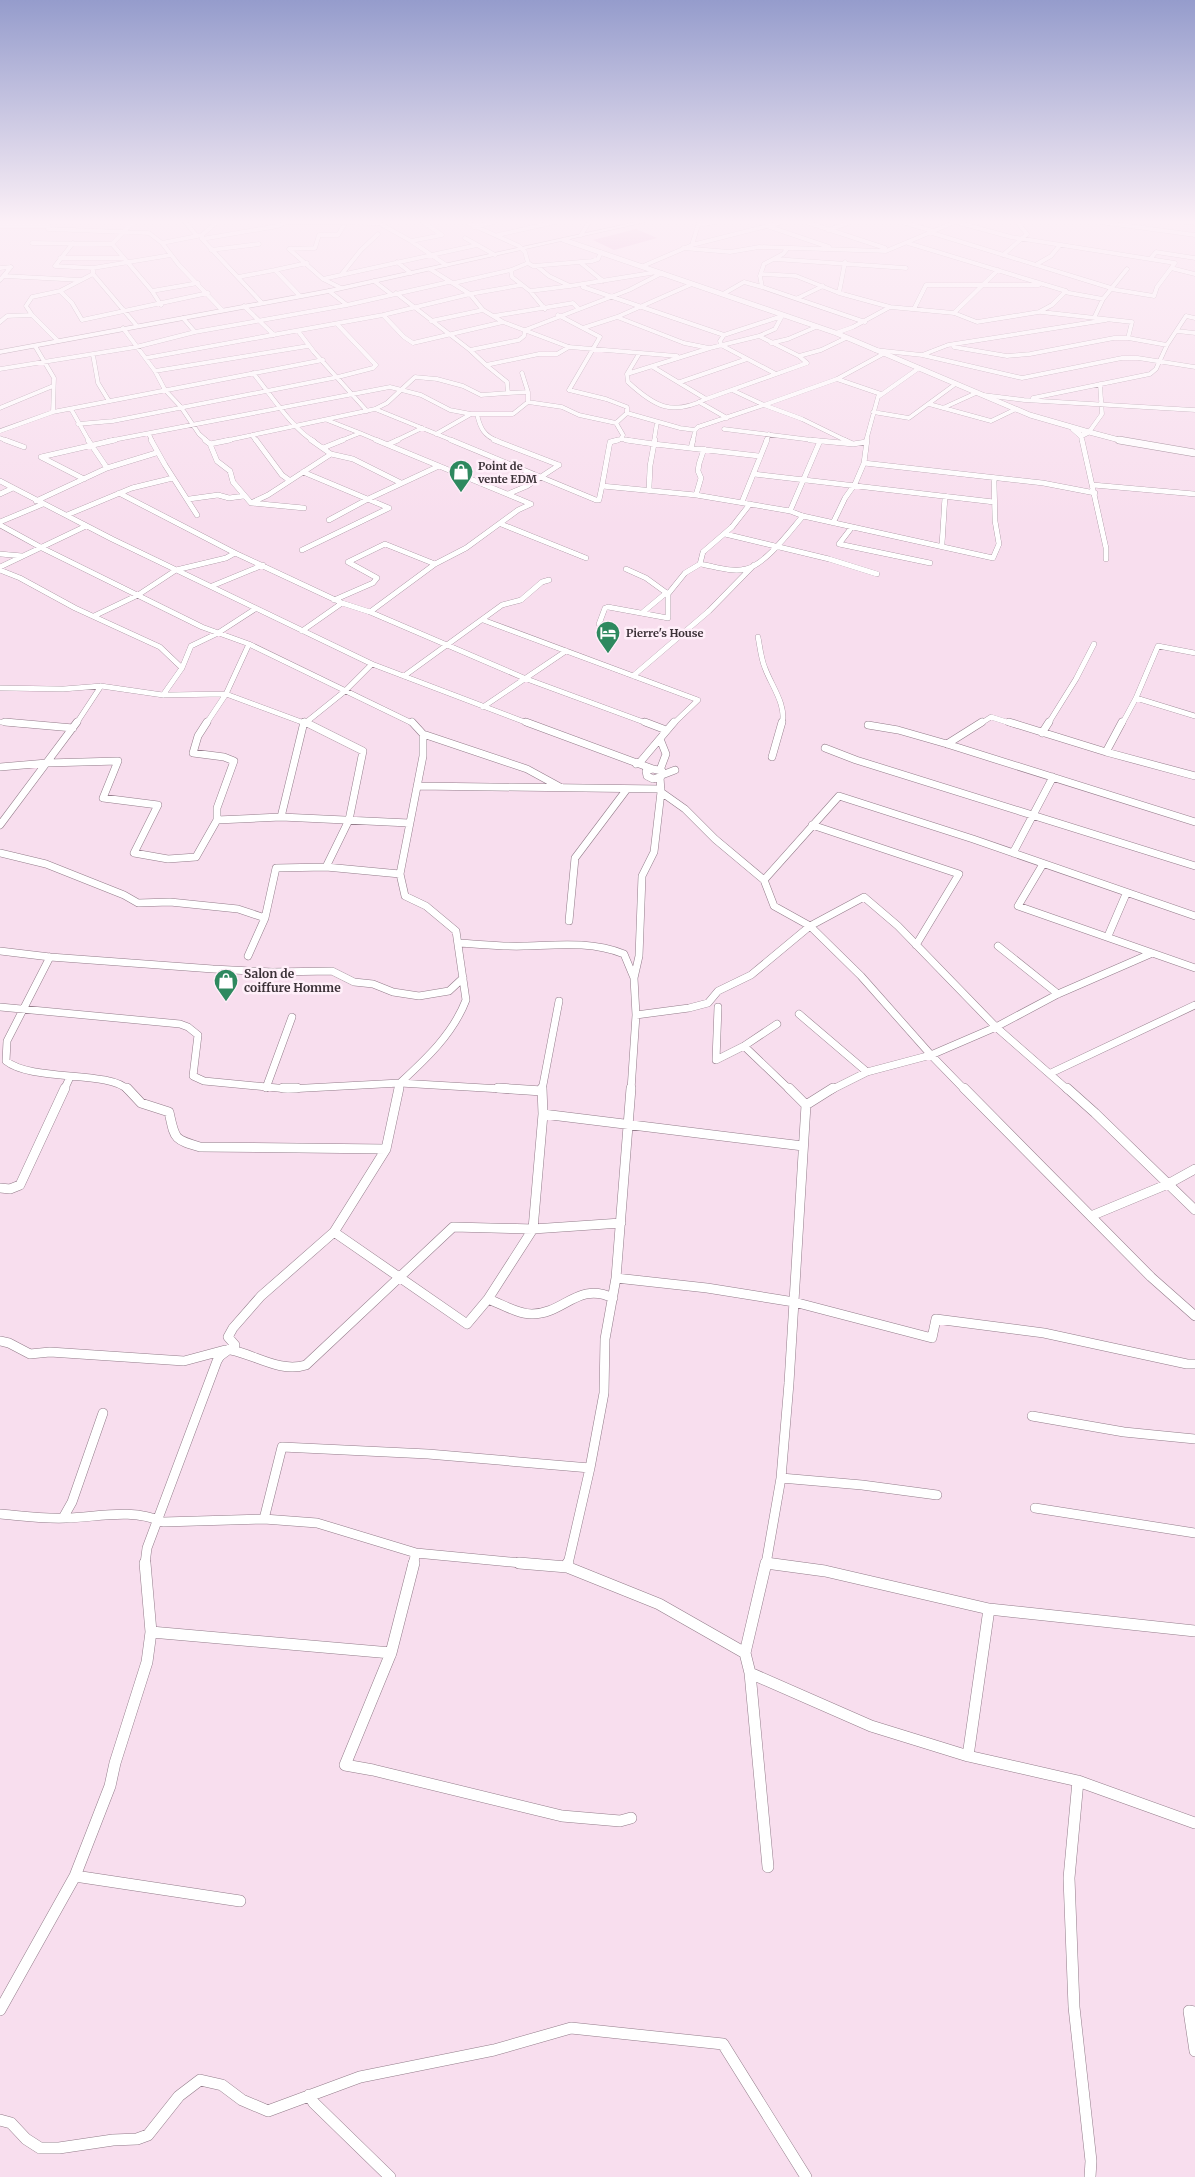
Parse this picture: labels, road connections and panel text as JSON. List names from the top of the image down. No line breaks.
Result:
{"places":{"shop":["Point de vente EDM","Salon de coiffure Homme"],"hotel":["Pierre's House"]}}
